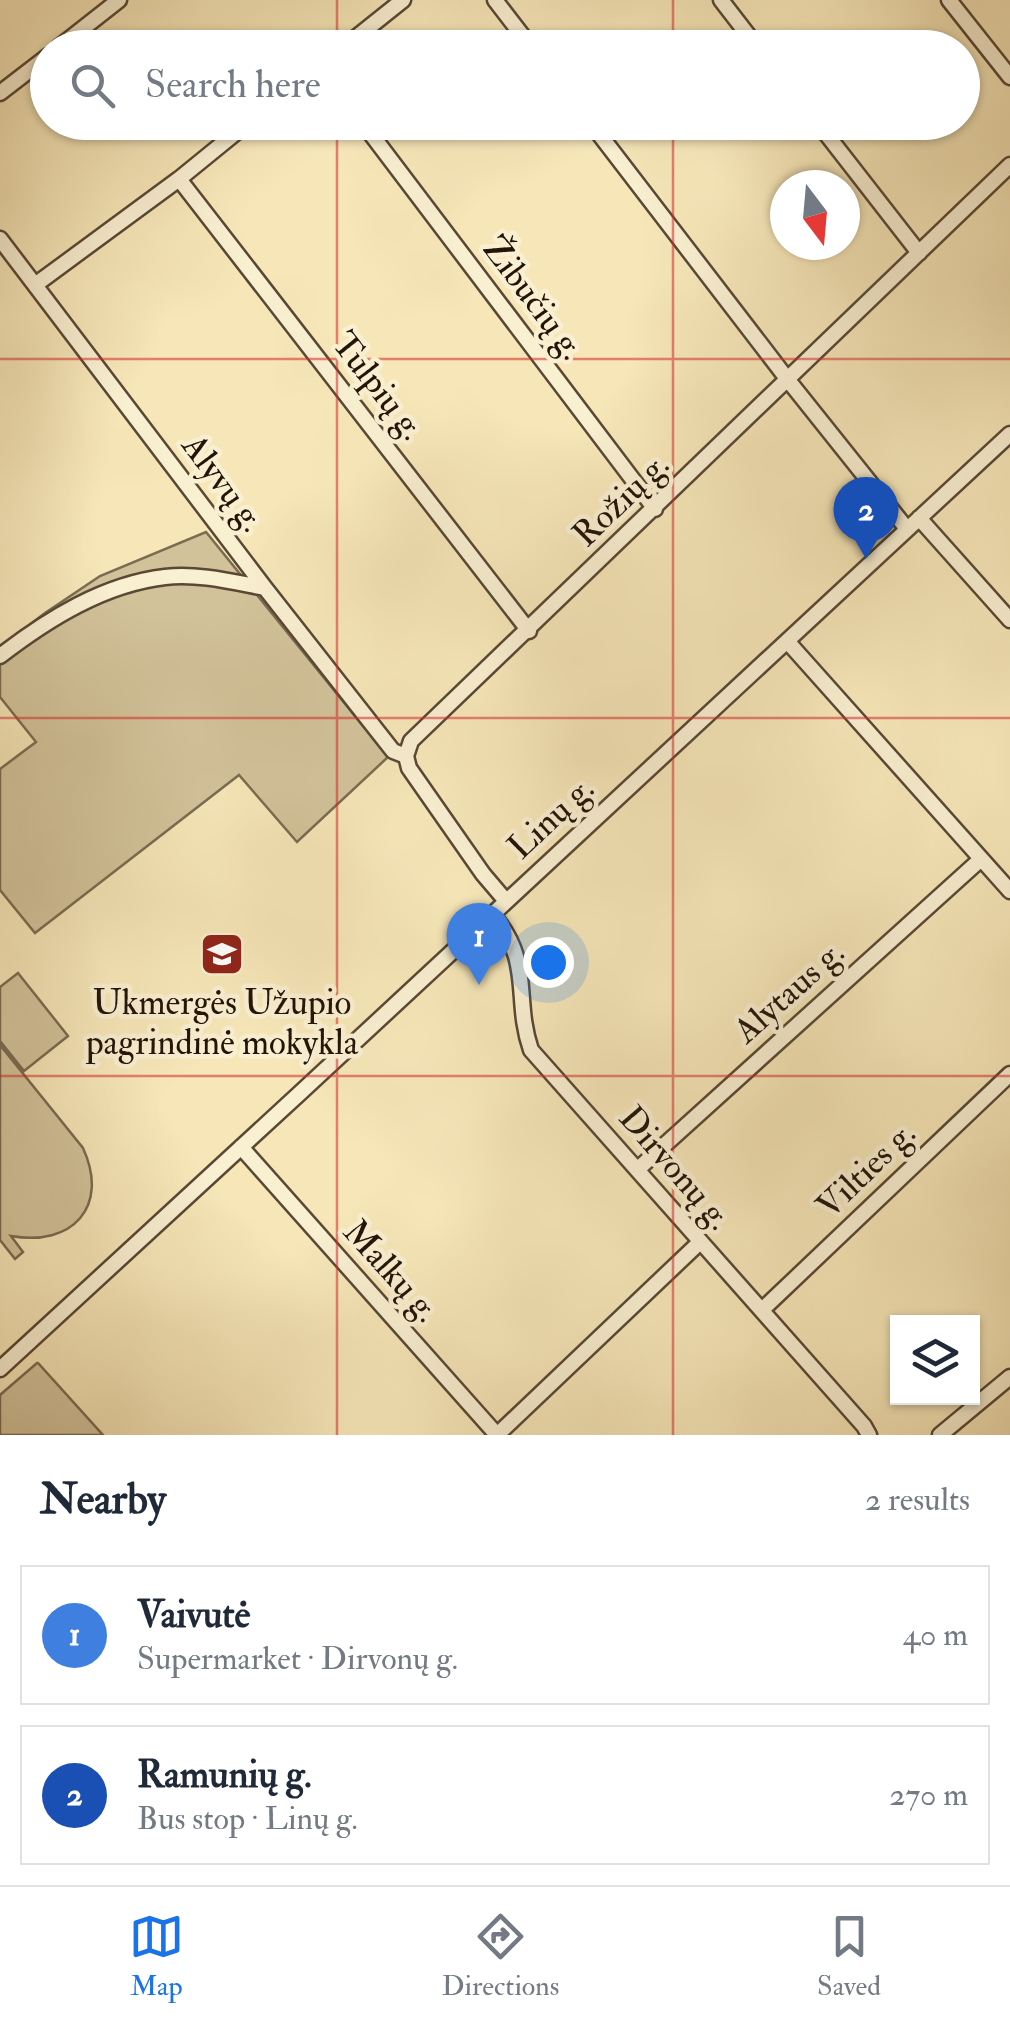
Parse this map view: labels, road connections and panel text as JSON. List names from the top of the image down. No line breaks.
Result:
{"streets":{"street":["Žibučių g.","Tulpių g.","Alyvų g.","Rožių g.","Linų g.","Alytaus g.","Dirvonų g.","Vilties g.","Malkų g."]},"crossings":[["Žibučių g.","Rožių g."],["Tulpių g.","Rožių g."],["Alyvų g.","Rožių g."],["Linų g.","Dirvonų g."],["Linų g.","Malkų g."],["Alytaus g.","Dirvonų g."],["Dirvonų g.","Vilties g."]],"places":{"school or university":["Ukmergės Užupio pagrindinė mokykla"]},"north":"bottom","page":{"search":"Search here","pins":["2","1"],"heading":["Nearby","2 results"],"list":[{"mark":"1","name":"Vaivutė","note":"Supermarket · Dirvonų g.","value":"40 m"},{"mark":"2","name":"Ramunių g.","note":"Bus stop · Linų g.","value":"270 m"}],"nav":["Map","Directions","Saved"]}}
